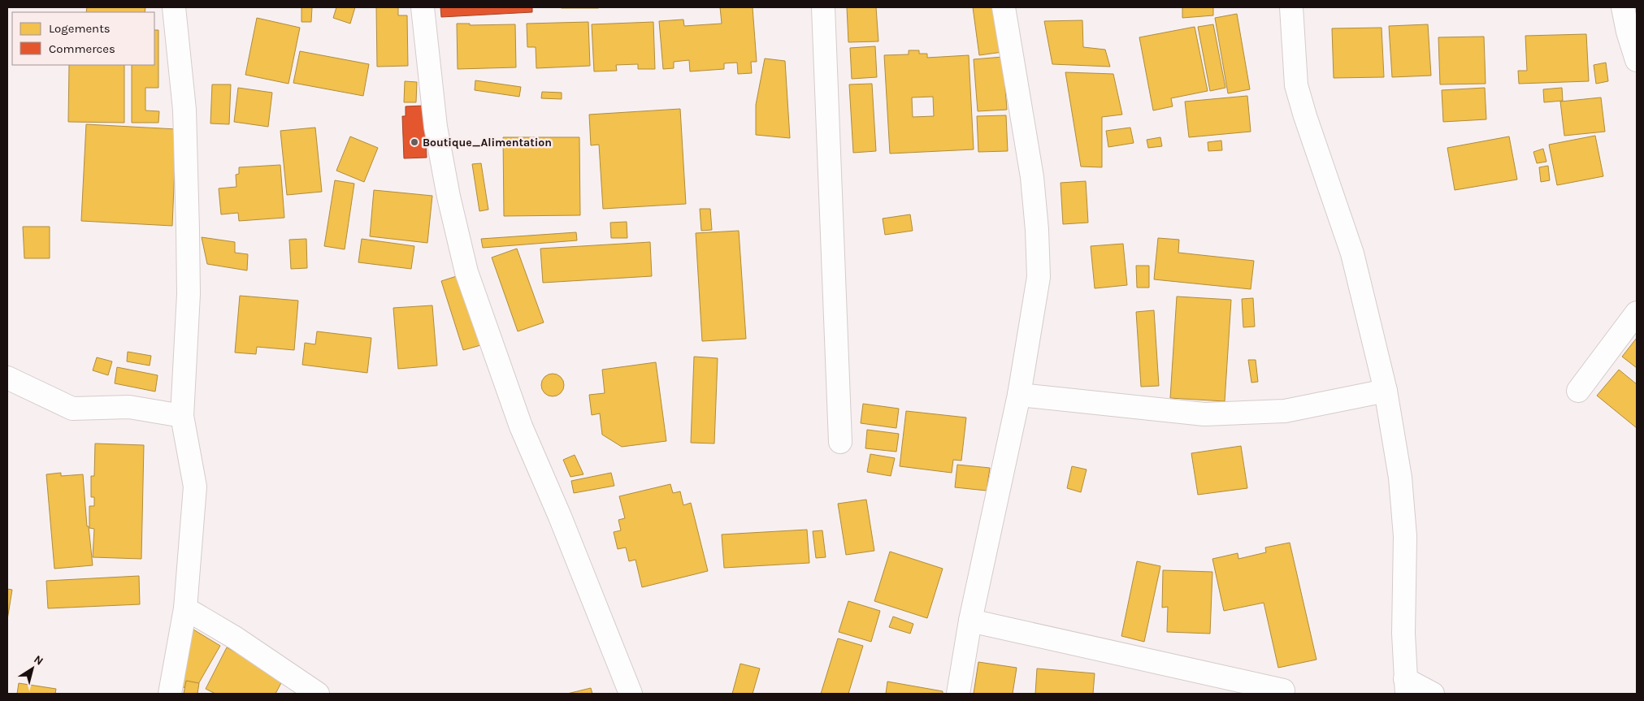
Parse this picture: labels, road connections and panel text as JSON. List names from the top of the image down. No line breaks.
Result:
{"places":["Boutique_Alimentation"],"legend":["Logements","Commerces"],"north":"top right"}
